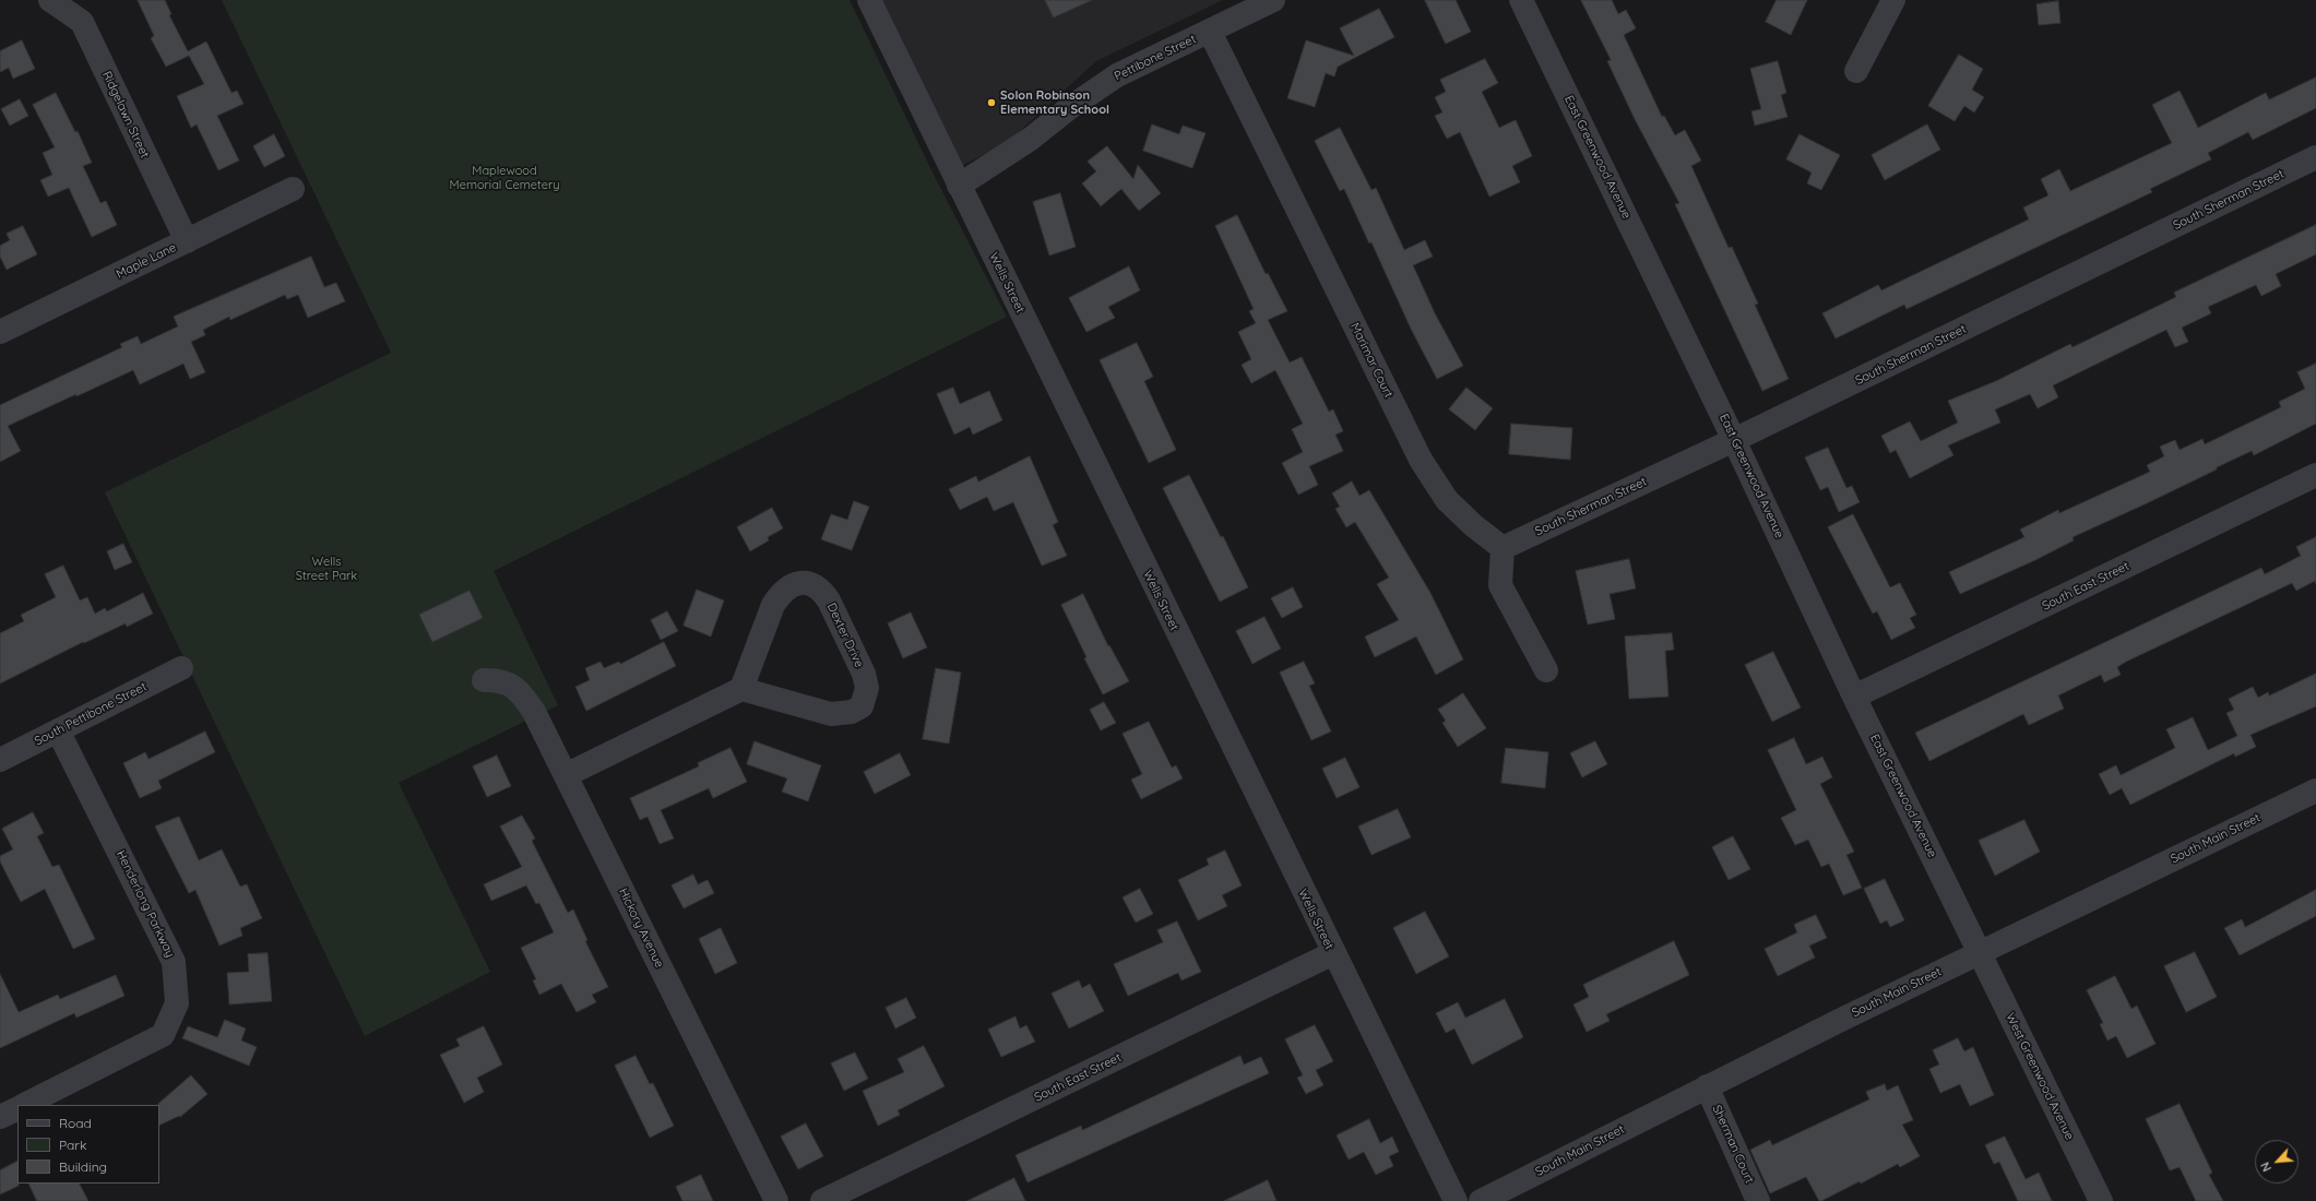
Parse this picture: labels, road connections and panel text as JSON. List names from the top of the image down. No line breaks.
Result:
{"streets":{"street":["Pettibone Street","Ridgelawn Street","East Greenwood Avenue","South Sherman Street","Maple Lane","Wells Street","Marimar Court","South East Street","Dexter Drive","South Pettibone Street","South Main Street","Henderlong Parkway","Hickory Avenue","West Greenwood Avenue","Sherman Court"]},"crossings":[["Pettibone Street","Wells Street"],["Pettibone Street","Marimar Court"],["Ridgelawn Street","Maple Lane"],["East Greenwood Avenue","South Sherman Street"],["East Greenwood Avenue","South East Street"],["East Greenwood Avenue","South Main Street"],["East Greenwood Avenue","West Greenwood Avenue"],["South Sherman Street","Marimar Court"],["Wells Street","South East Street"],["South Pettibone Street","Henderlong Parkway"],["South Main Street","West Greenwood Avenue"],["South Main Street","Sherman Court"]],"parks":["Maplewood Memorial Cemetery","Wells Street Park"],"places":["Solon Robinson Elementary School"],"legend":["Road","Park","Building"],"north":"bottom left"}
